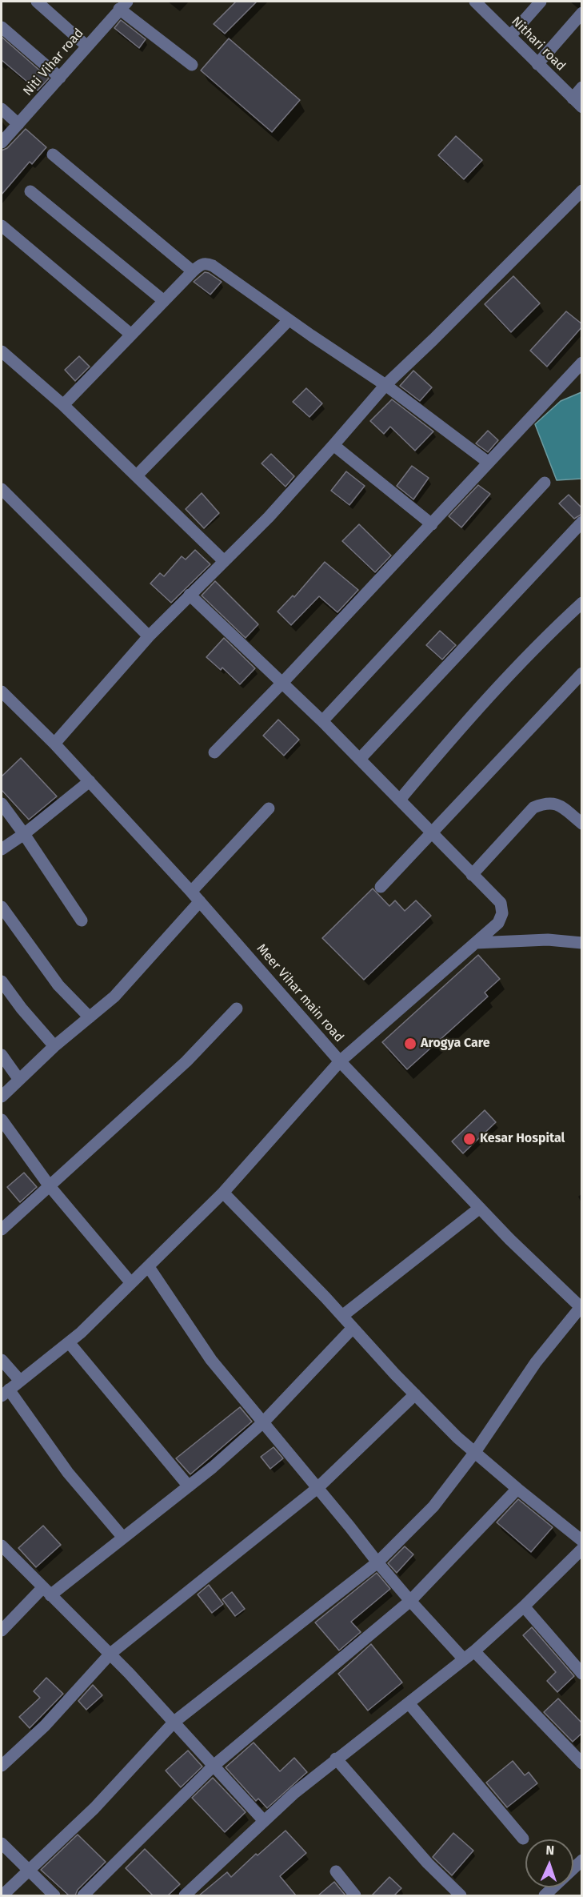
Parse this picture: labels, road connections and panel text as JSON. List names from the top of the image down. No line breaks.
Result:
{"streets":{"street":["Nithari road","Niti Vihar road","Meer Vihar main road"]},"places":["Arogya Care","Kesar Hospital"],"north":"top"}
